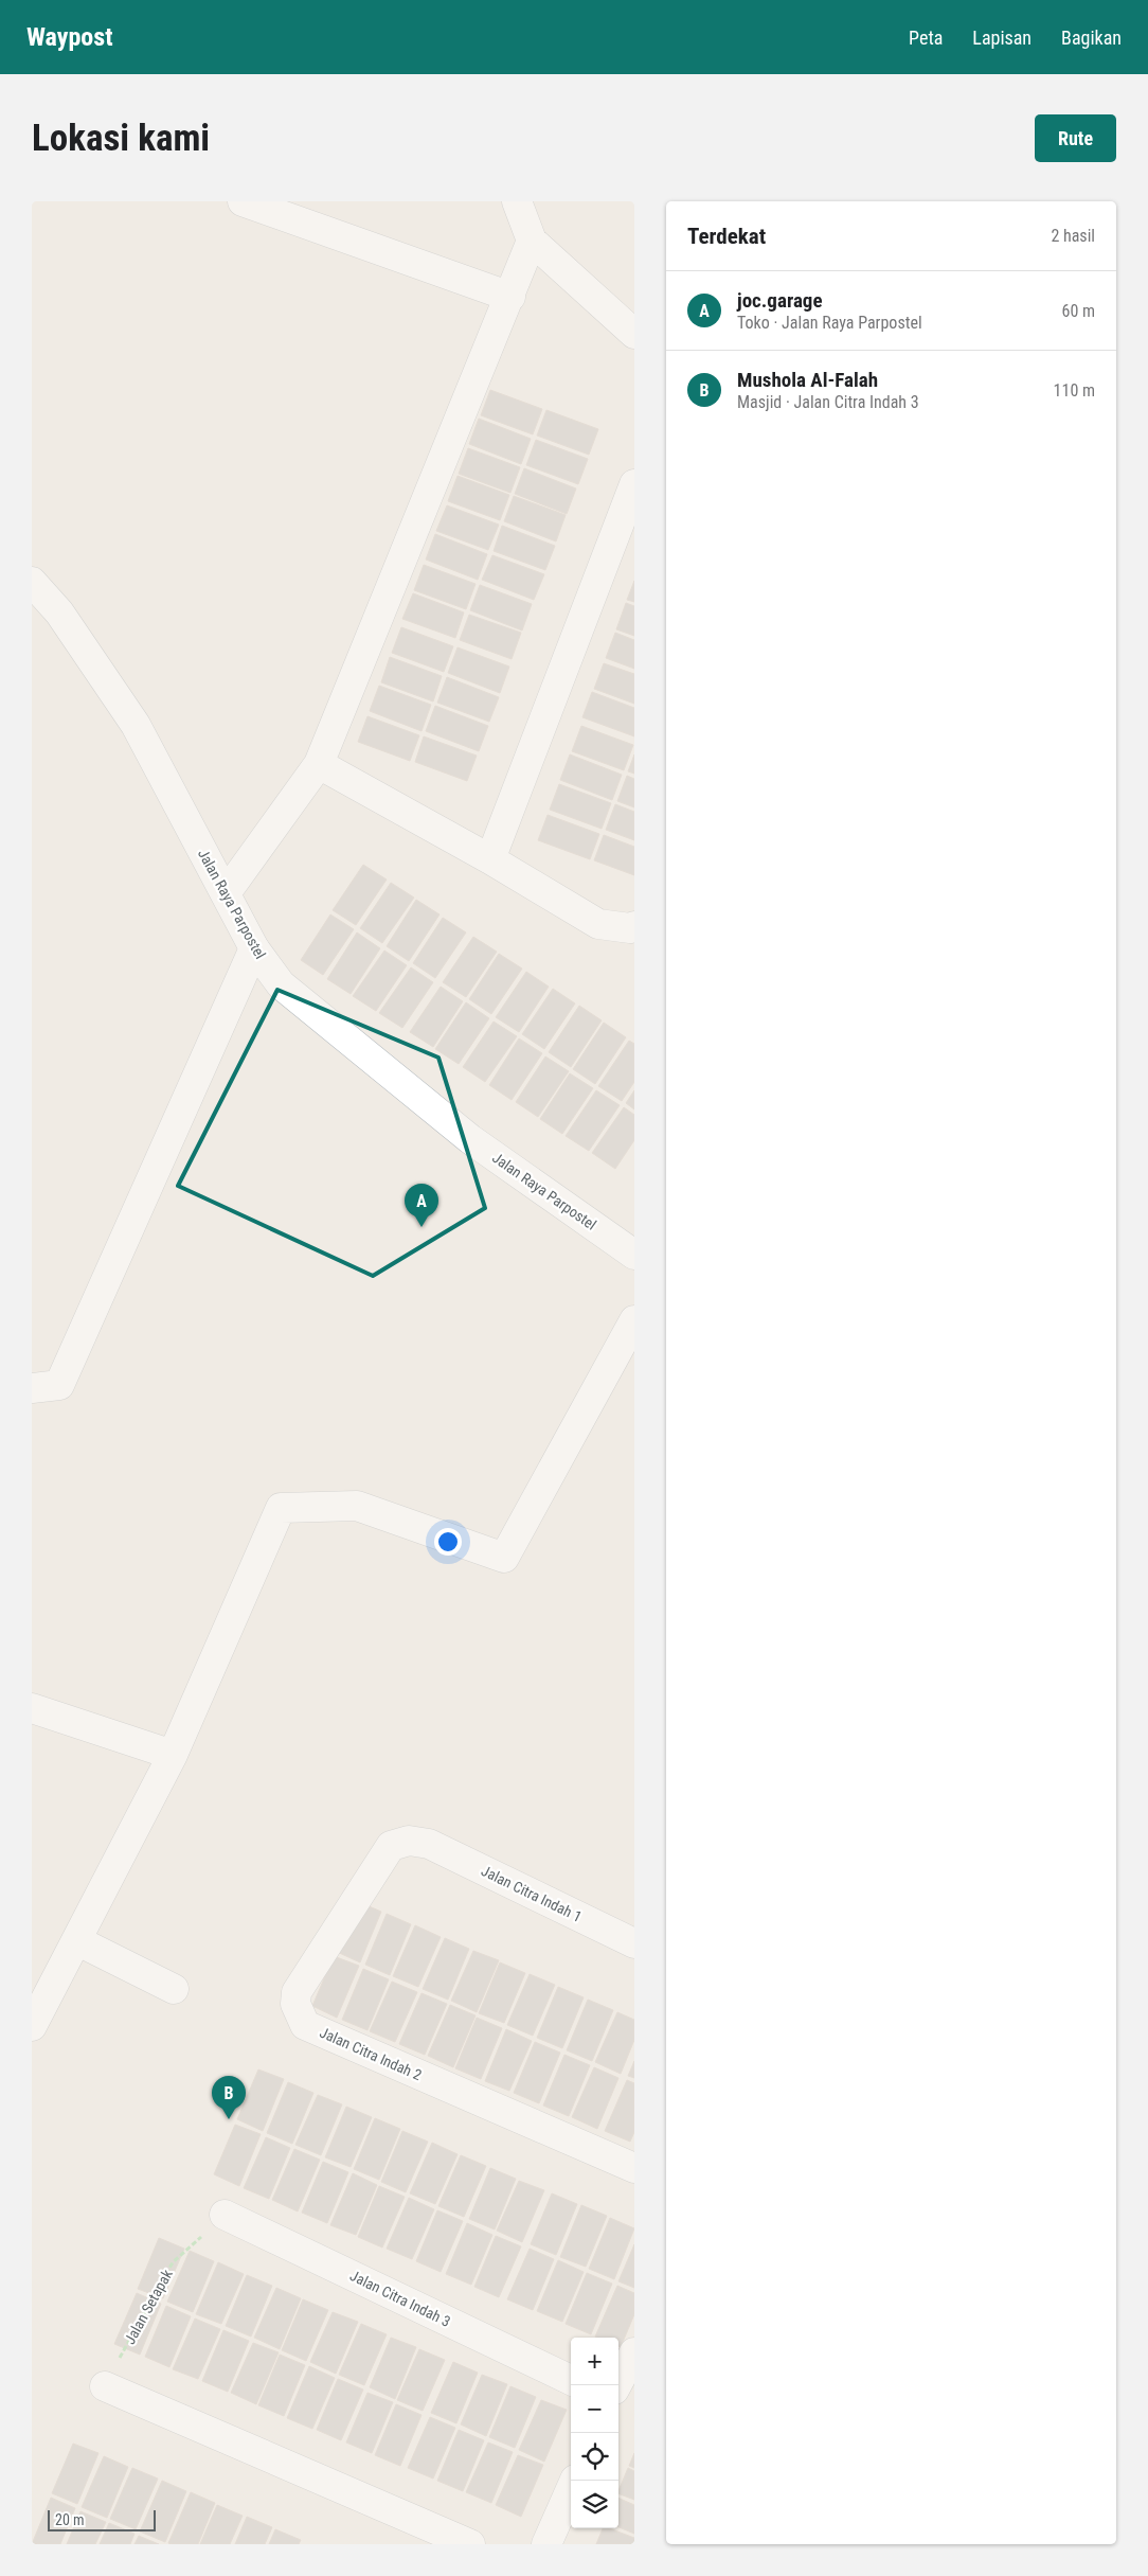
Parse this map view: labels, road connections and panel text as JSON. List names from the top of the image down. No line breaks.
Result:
{"streets":{"street":["Jalan Raya Parpostel","Jalan Citra Indah 1","Jalan Citra Indah 2","Jalan Citra Indah 3"],"path":["Jalan Setapak"]},"crossings":[["Jalan Citra Indah 1","Jalan Citra Indah 2"],["Jalan Citra Indah 3","Jalan Setapak"]],"scale_bar":"20 m","page":{"header":"Waypost","nav":["Peta","Lapisan","Bagikan"],"buttons":"Rute","title":"Lokasi kami","heading":["Terdekat","2 hasil"],"list":[{"mark":"A","name":"joc.garage","note":"Toko · Jalan Raya Parpostel","value":"60 m"},{"mark":"B","name":"Mushola Al-Falah","note":"Masjid · Jalan Citra Indah 3","value":"110 m"}],"pins":["A","B"],"map_buttons":["+","−"],"scale":"20 m"}}
